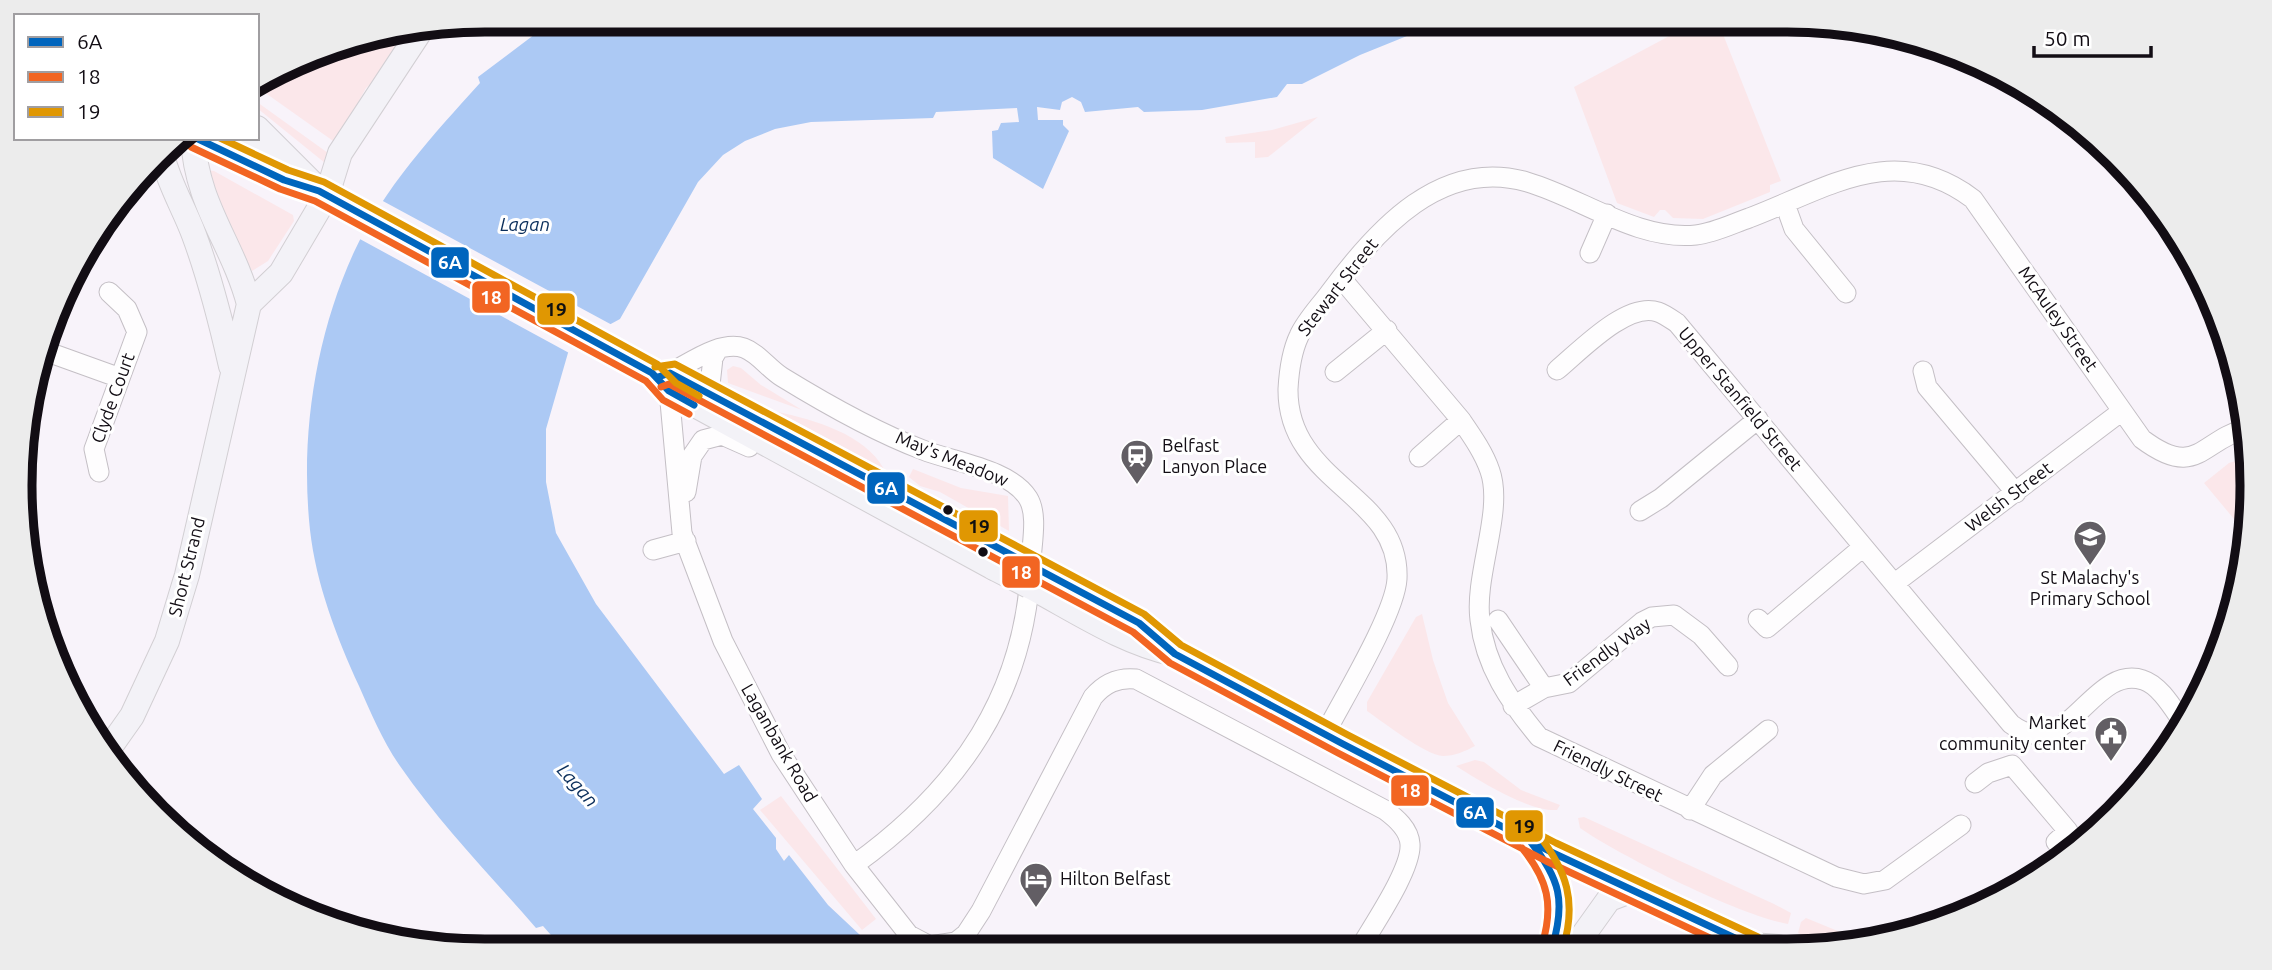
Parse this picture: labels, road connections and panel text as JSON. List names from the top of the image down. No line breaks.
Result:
{"streets":{"main road":["Short Strand"],"street":["Stewart Street","McAuley Street","Clyde Court","Upper Stanfield Street","May's Meadow","Welsh Street","Friendly Way","Laganbank Road","Friendly Street"]},"crossings":[["Stewart Street","McAuley Street"],["Stewart Street","Friendly Street"],["McAuley Street","Welsh Street"],["Upper Stanfield Street","Welsh Street"],["May's Meadow","Laganbank Road"],["Friendly Way","Friendly Street"]],"water":["Lagan"],"places":{"station":["Belfast Lanyon Place"],"school or university":["St Malachy's Primary School"],"public building":["Market community center"],"hotel":["Hilton Belfast"]},"lines":["transit line 6A","transit line 19","transit line 18"],"legend":["6A","18","19"],"scale_bar":"50 m"}
